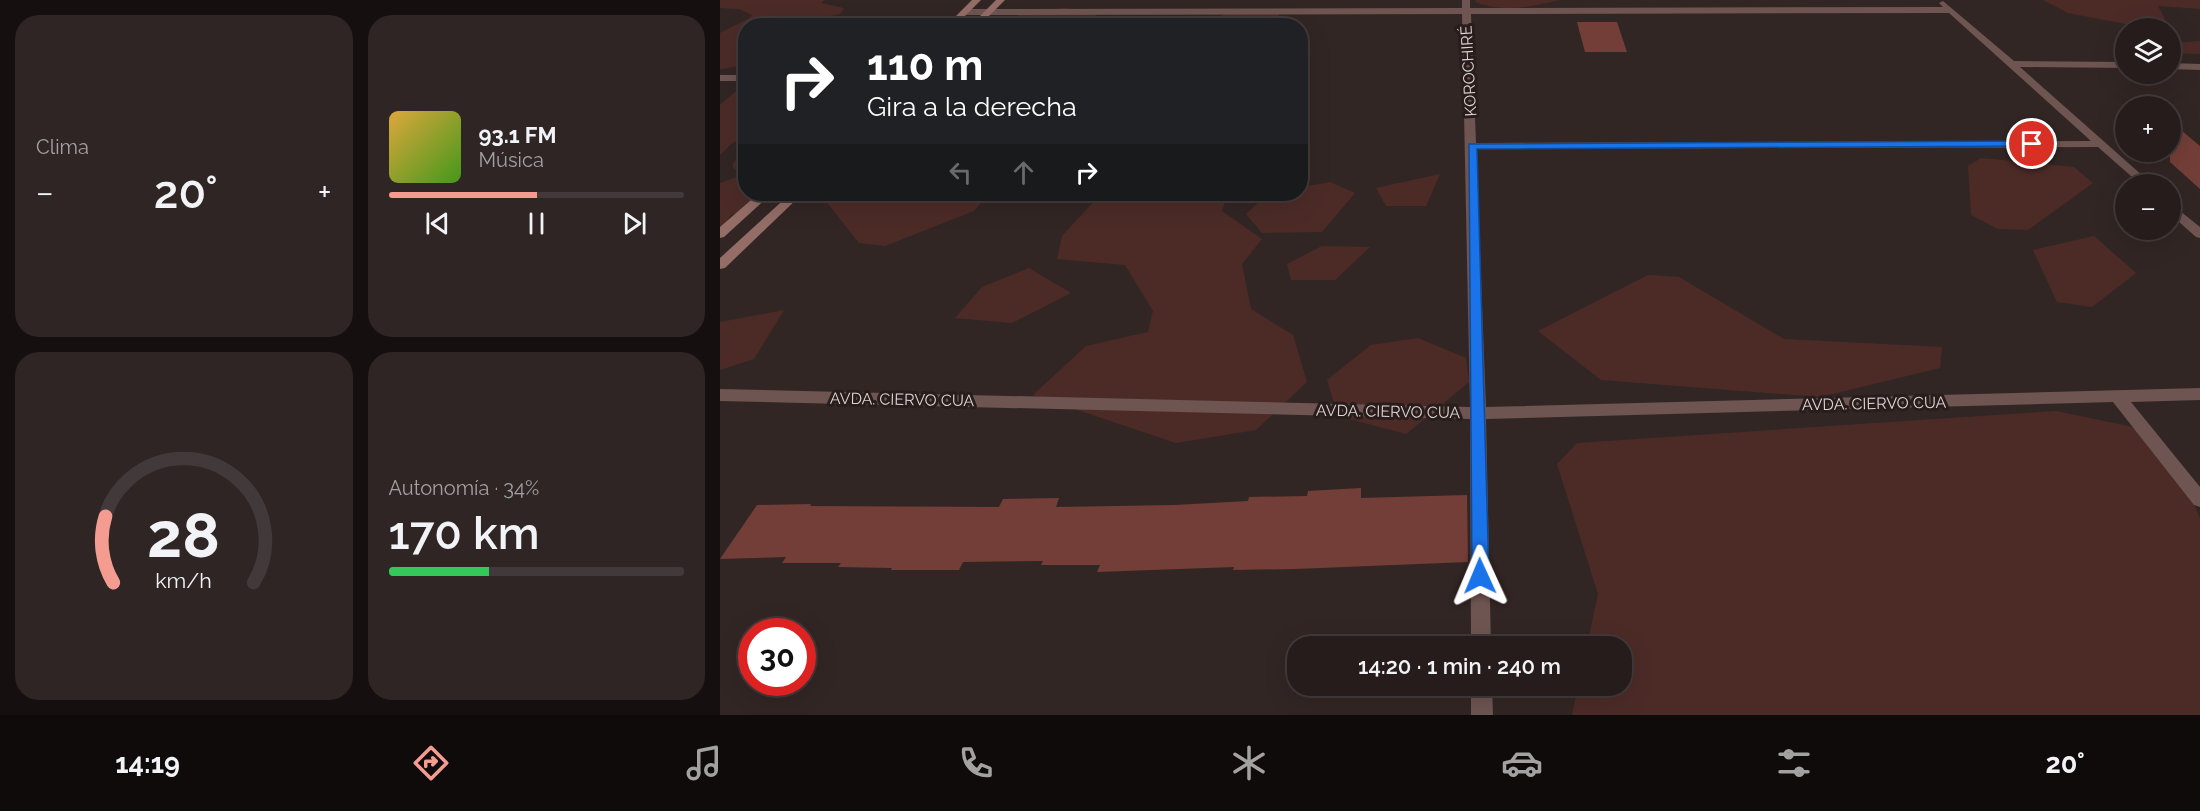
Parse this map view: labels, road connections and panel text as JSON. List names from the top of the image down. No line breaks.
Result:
{"streets":{"street":["KOROCHIRÉ","AVDA. CIERVO CUA"]},"crossings":[["KOROCHIRÉ","AVDA. CIERVO CUA"]],"page":{"tile":["Clima",["Autonomía · 34%","170 km"]],"map_buttons":["+","−"],"turn":["110 m","Gira a la derecha"],"song":["93.1 FM","Música"],"heat":["−","20°","+"],"limit":"30","trip":"14:20 · 1 min · 240 m","tabs":["14:19","20°"],"gauge":["28","km/h"]}}
